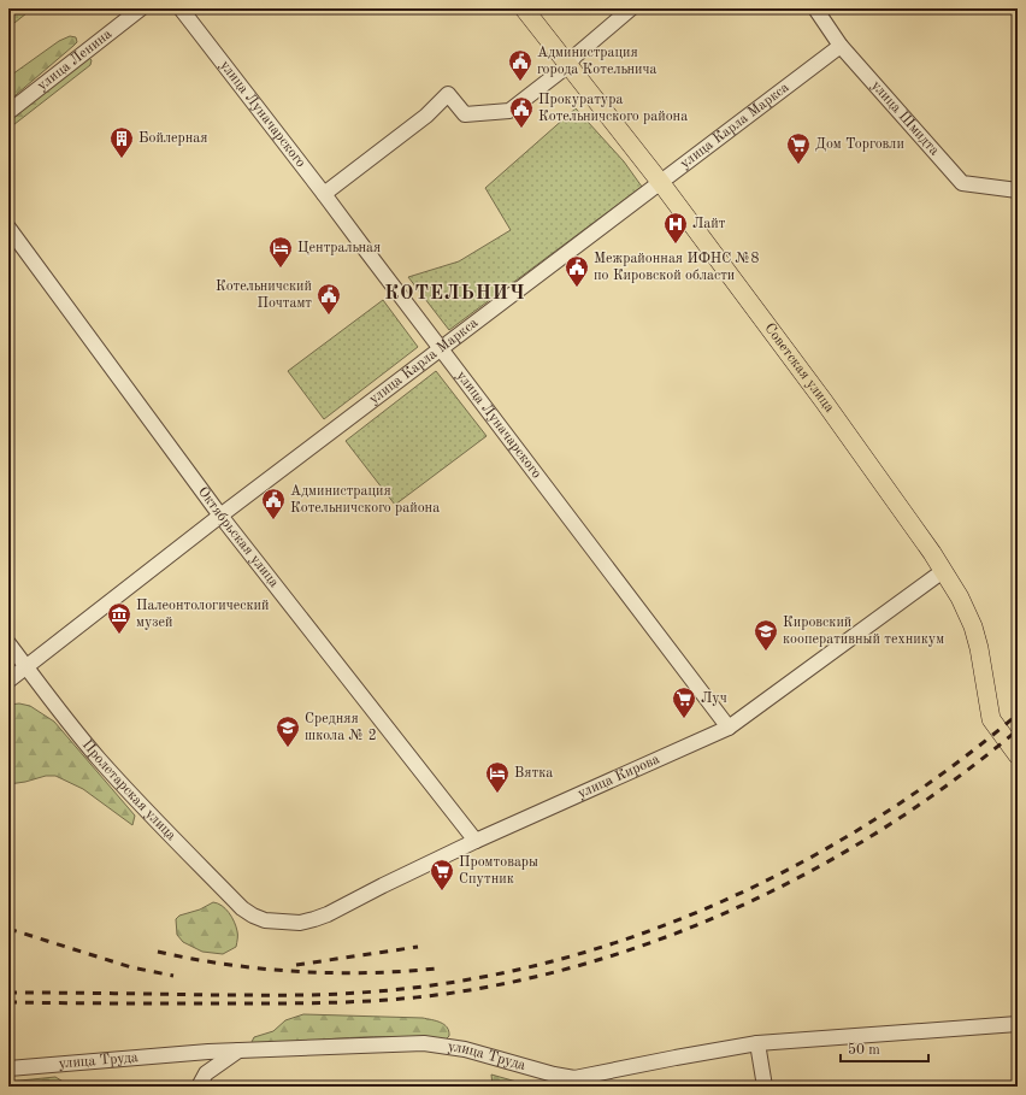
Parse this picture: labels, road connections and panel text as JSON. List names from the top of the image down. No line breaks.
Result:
{"streets":{"main road":["Советская улица"],"street":["улица Ленина","улица Луначарского","улица Шмидта","улица Карла Маркса","Октябрьская улица","улица Кирова","Пролетарская улица","улица Труда"]},"crossings":[["улица Луначарского","улица Карла Маркса"],["улица Луначарского","улица Кирова"],["улица Шмидта","улица Карла Маркса"],["улица Карла Маркса","Советская улица"],["улица Карла Маркса","Октябрьская улица"],["улица Карла Маркса","Пролетарская улица"],["Советская улица","улица Кирова"],["Октябрьская улица","улица Кирова"],["улица Кирова","Пролетарская улица"]],"districts":["КОТЕЛЬНИЧ"],"places":{"public building":["Администрация города Котельнича","Прокуратура Котельничского района","Межрайонная ИФНС №8 по Кировской области","Котельничский Почтамт","Администрация Котельничского района"],"building":["Бойлерная"],"supermarket":["Дом Торговли","Луч","Промтовары Спутник"],"hospital":["Лайт"],"hotel":["Центральная","Вятка"],"museum":["Палеонтологический музей"],"school or university":["Кировский кооперативный техникум","Средняя школа № 2"]},"scale_bar":"50 m"}
